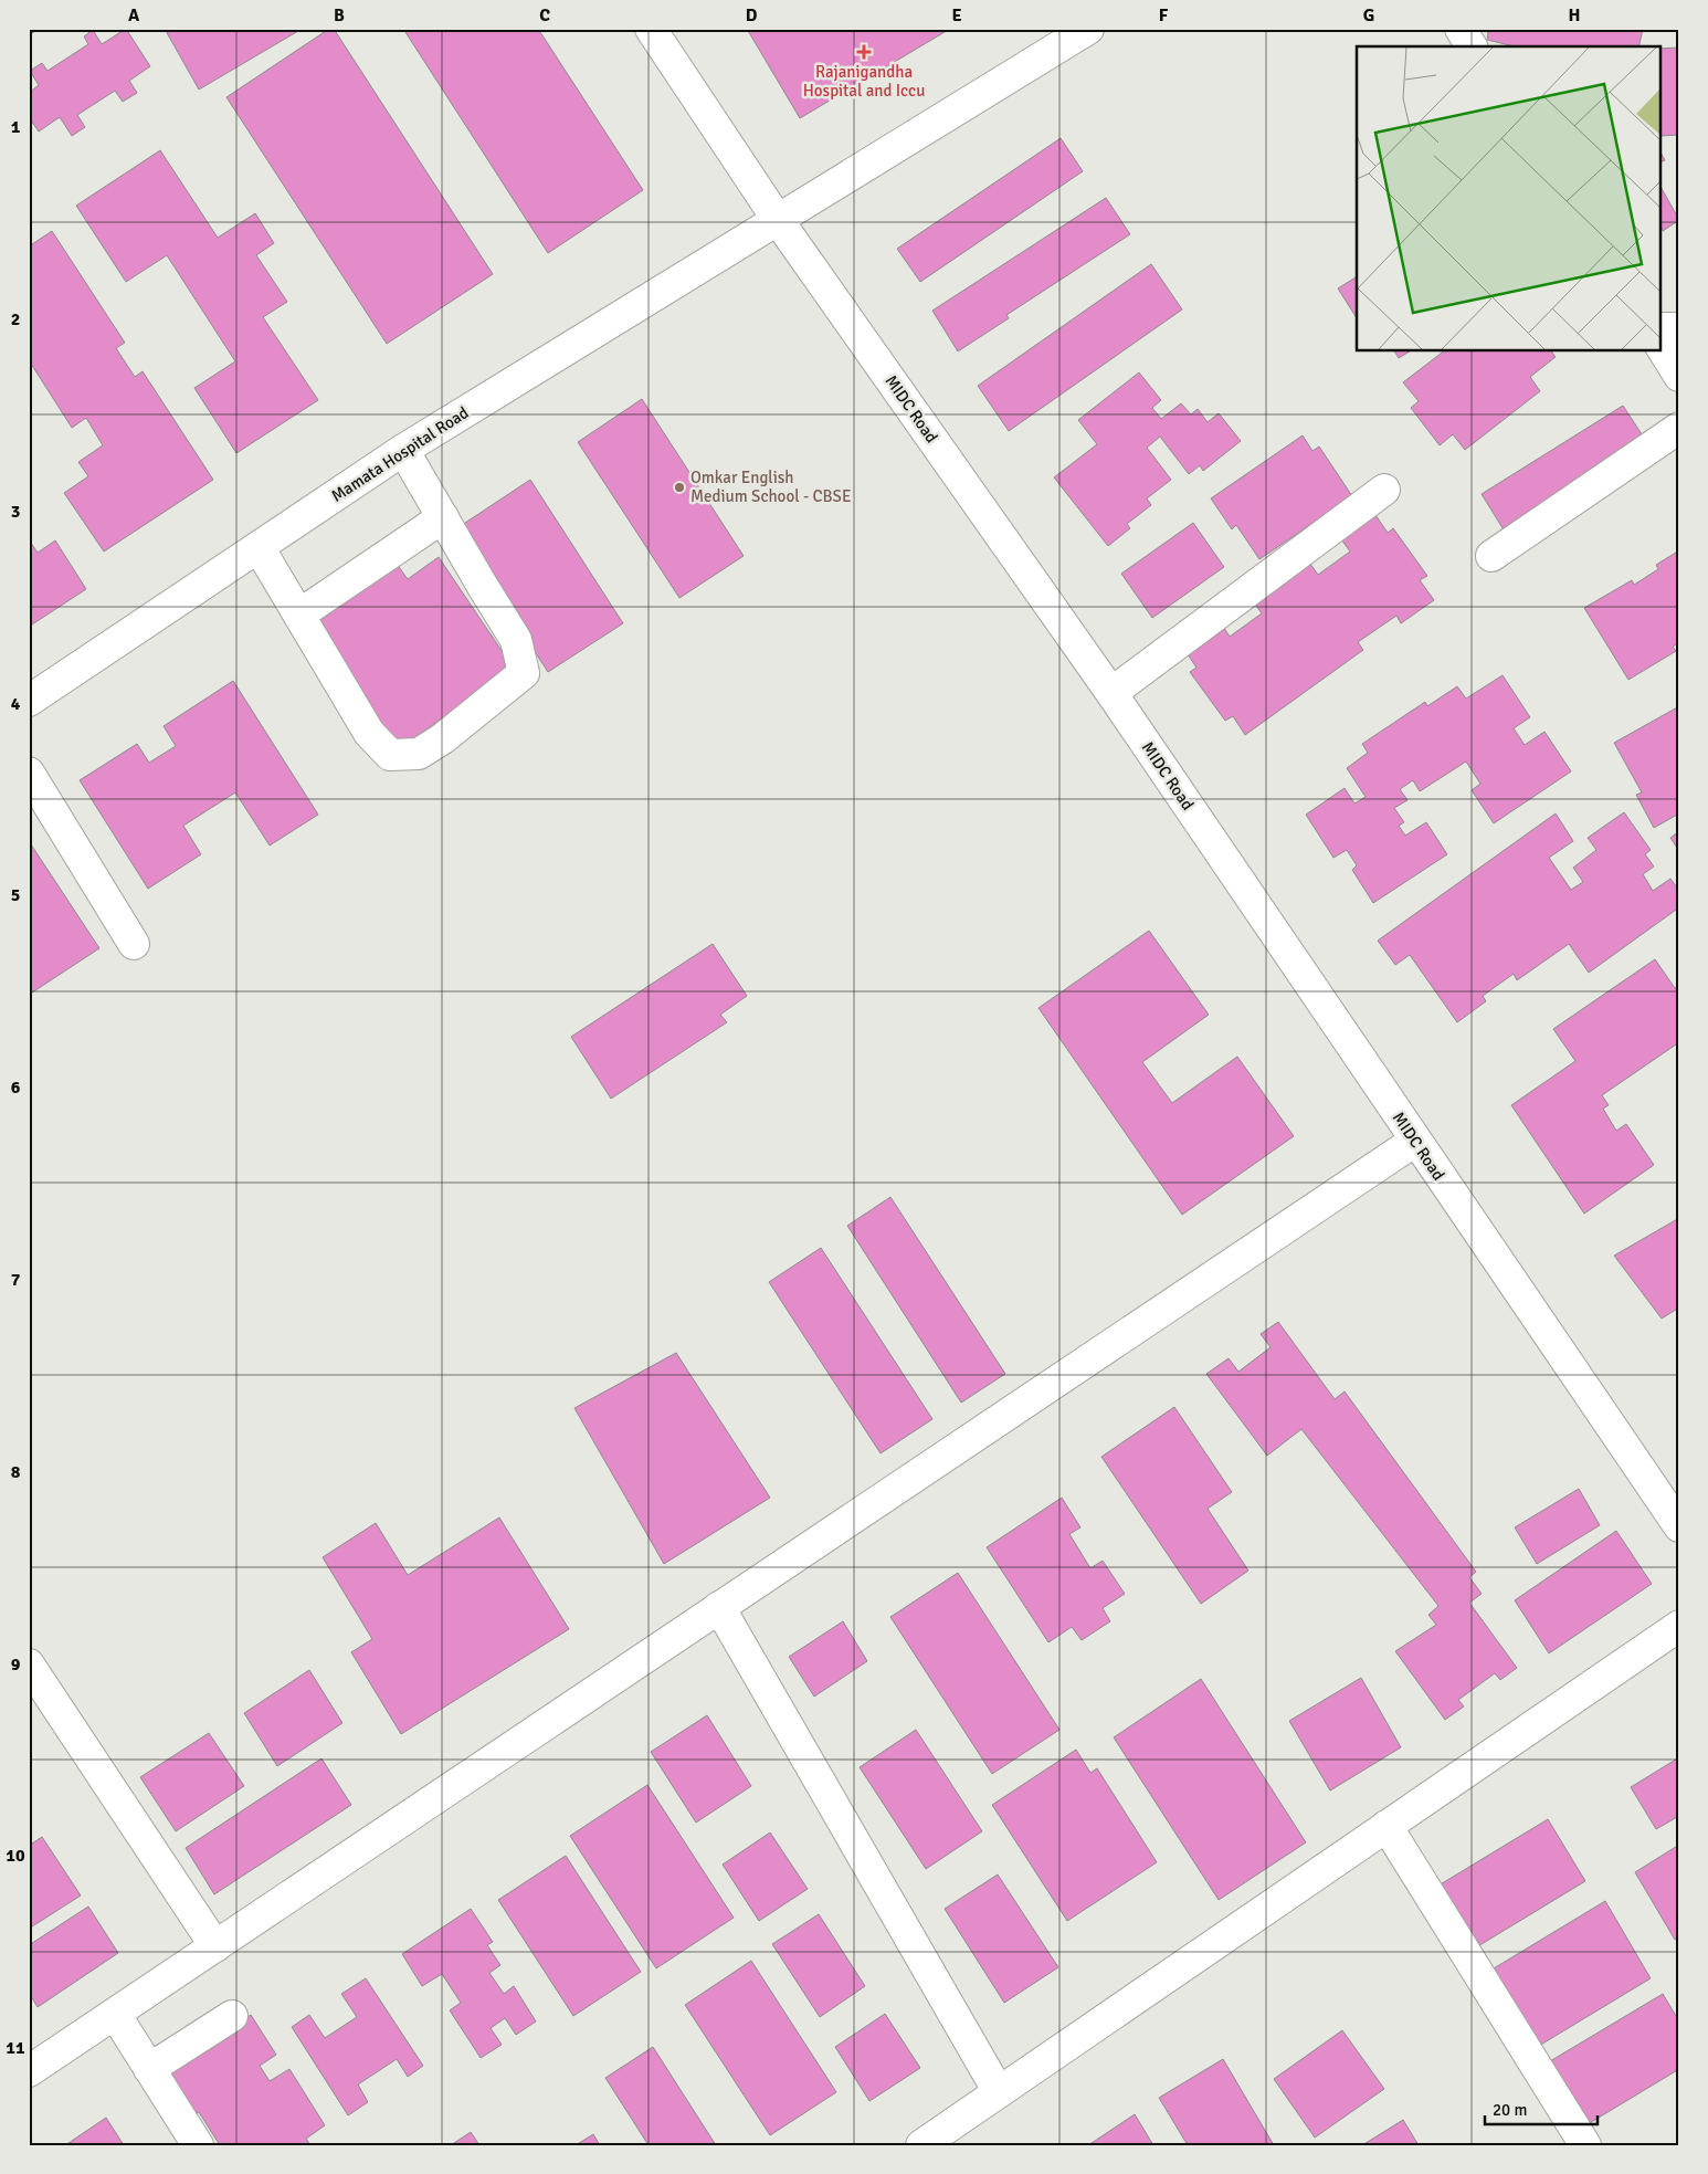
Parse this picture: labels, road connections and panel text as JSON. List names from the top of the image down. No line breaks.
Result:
{"streets":{"street":["MIDC Road","Mamata Hospital Road"]},"crossings":[["MIDC Road","Mamata Hospital Road"]],"places":{"health":["Rajanigandha Hospital and Iccu"],"other":["Omkar English Medium School - CBSE"]},"scale_bar":"20 m","grid":{"columns":["A","B","C","D","E","F","G","H"],"rows":["1","2","3","4","5","6","7","8","9","10","11"]}}
